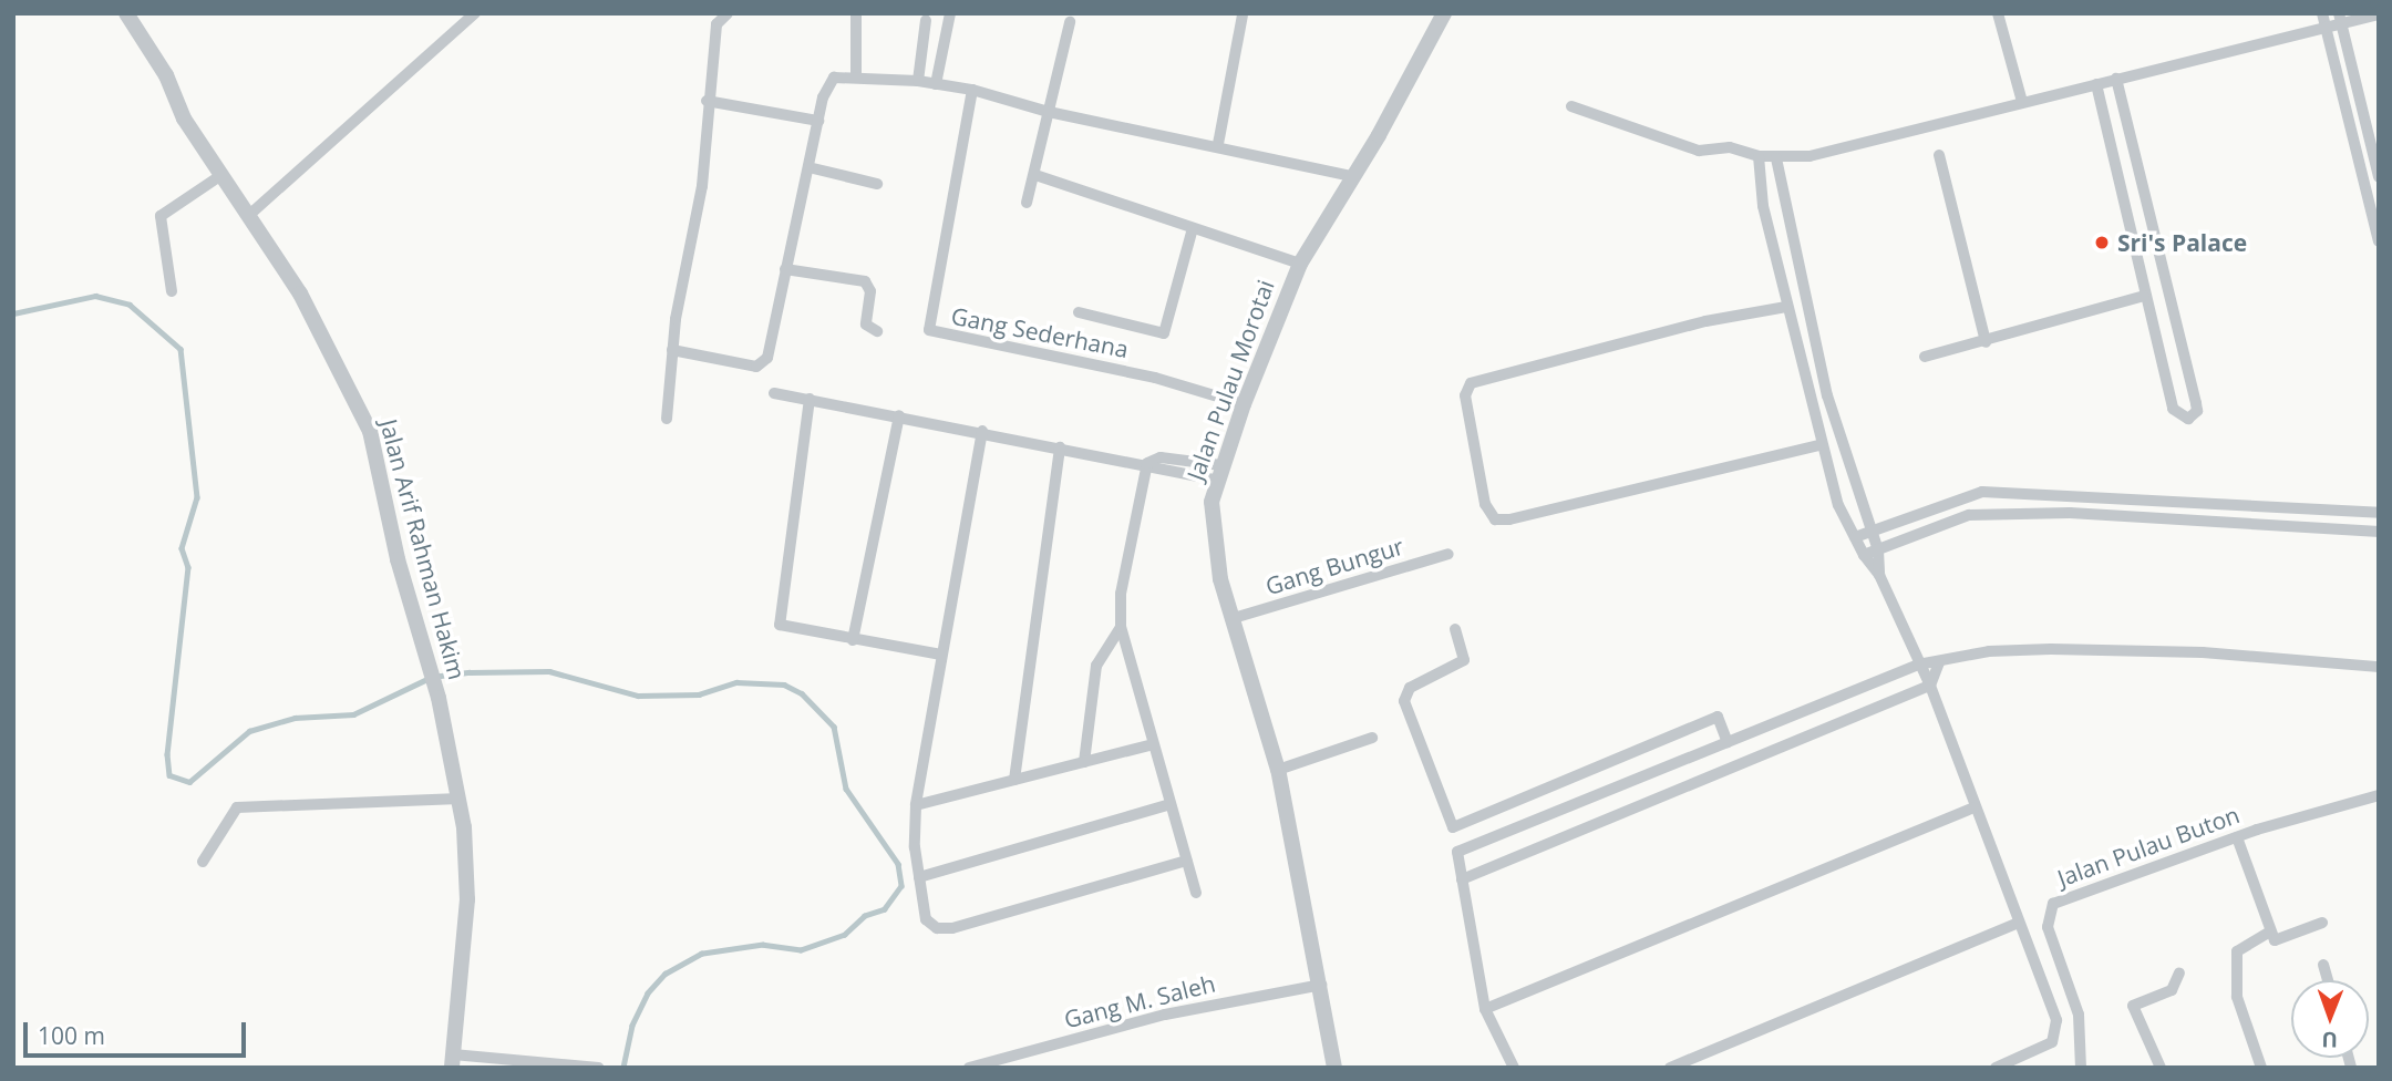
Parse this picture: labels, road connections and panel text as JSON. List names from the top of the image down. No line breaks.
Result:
{"streets":{"street":["Gang Sederhana","Jalan Pulau Morotai","Jalan Arif Rahman Hakim","Gang Bungur","Jalan Pulau Buton","Gang M. Saleh"]},"crossings":[["Gang Sederhana","Jalan Pulau Morotai"],["Jalan Pulau Morotai","Gang Bungur"],["Jalan Pulau Morotai","Gang M. Saleh"]],"places":["Sri's Palace"],"scale_bar":"100 m","north":"bottom"}
